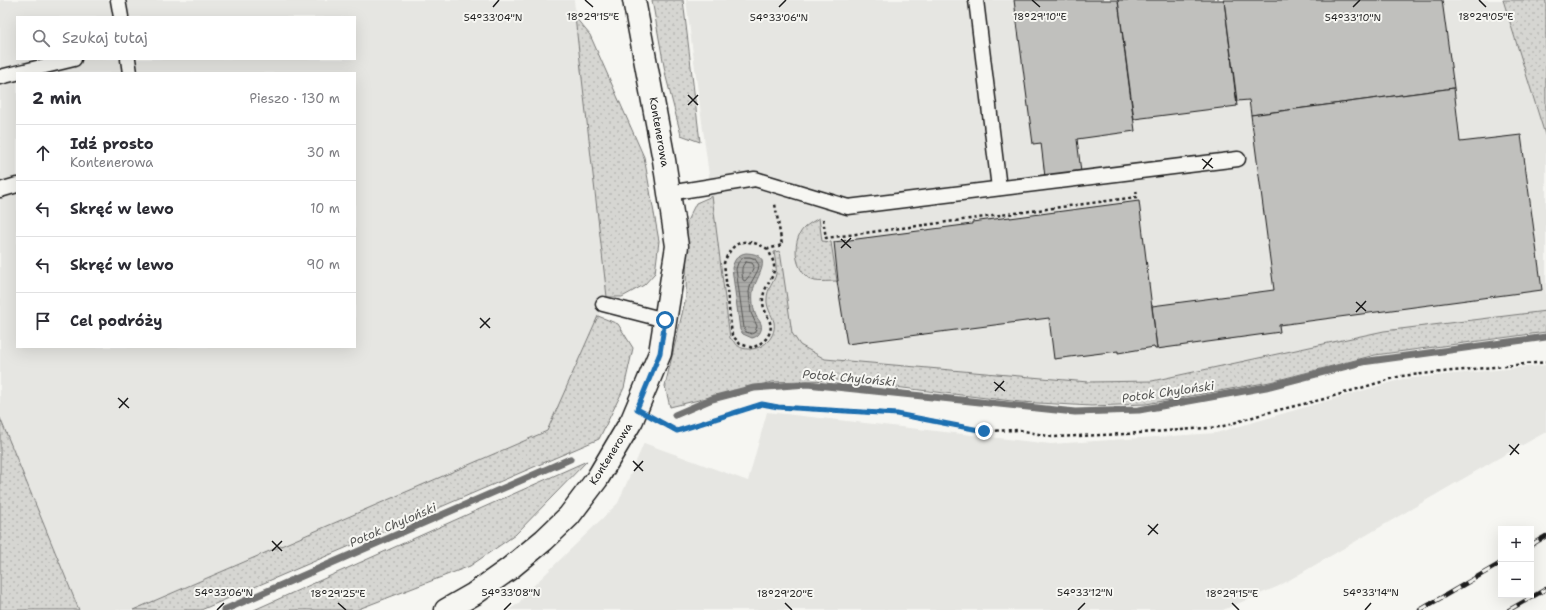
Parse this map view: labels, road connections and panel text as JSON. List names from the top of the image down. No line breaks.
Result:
{"streets":{"street":["Kontenerowa"]},"water":["Potok Chyloński"],"page":{"search":"Szukaj tutaj","heading":["2 min","Pieszo · 130 m"],"list":[["Idź prosto","Kontenerowa","30 m"],["Skręć w lewo","10 m"],["Skręć w lewo","90 m"],"Cel podróży"],"map_buttons":["+","−"]},"coordinates":["18°29'05\"E","18°29'15\"E","18°29'10\"E","54°33'06\"N","54°33'04\"N","54°33'10\"N","54°33'08\"N","54°33'12\"N","54°33'14\"N","18°29'25\"E","18°29'20\"E"]}
